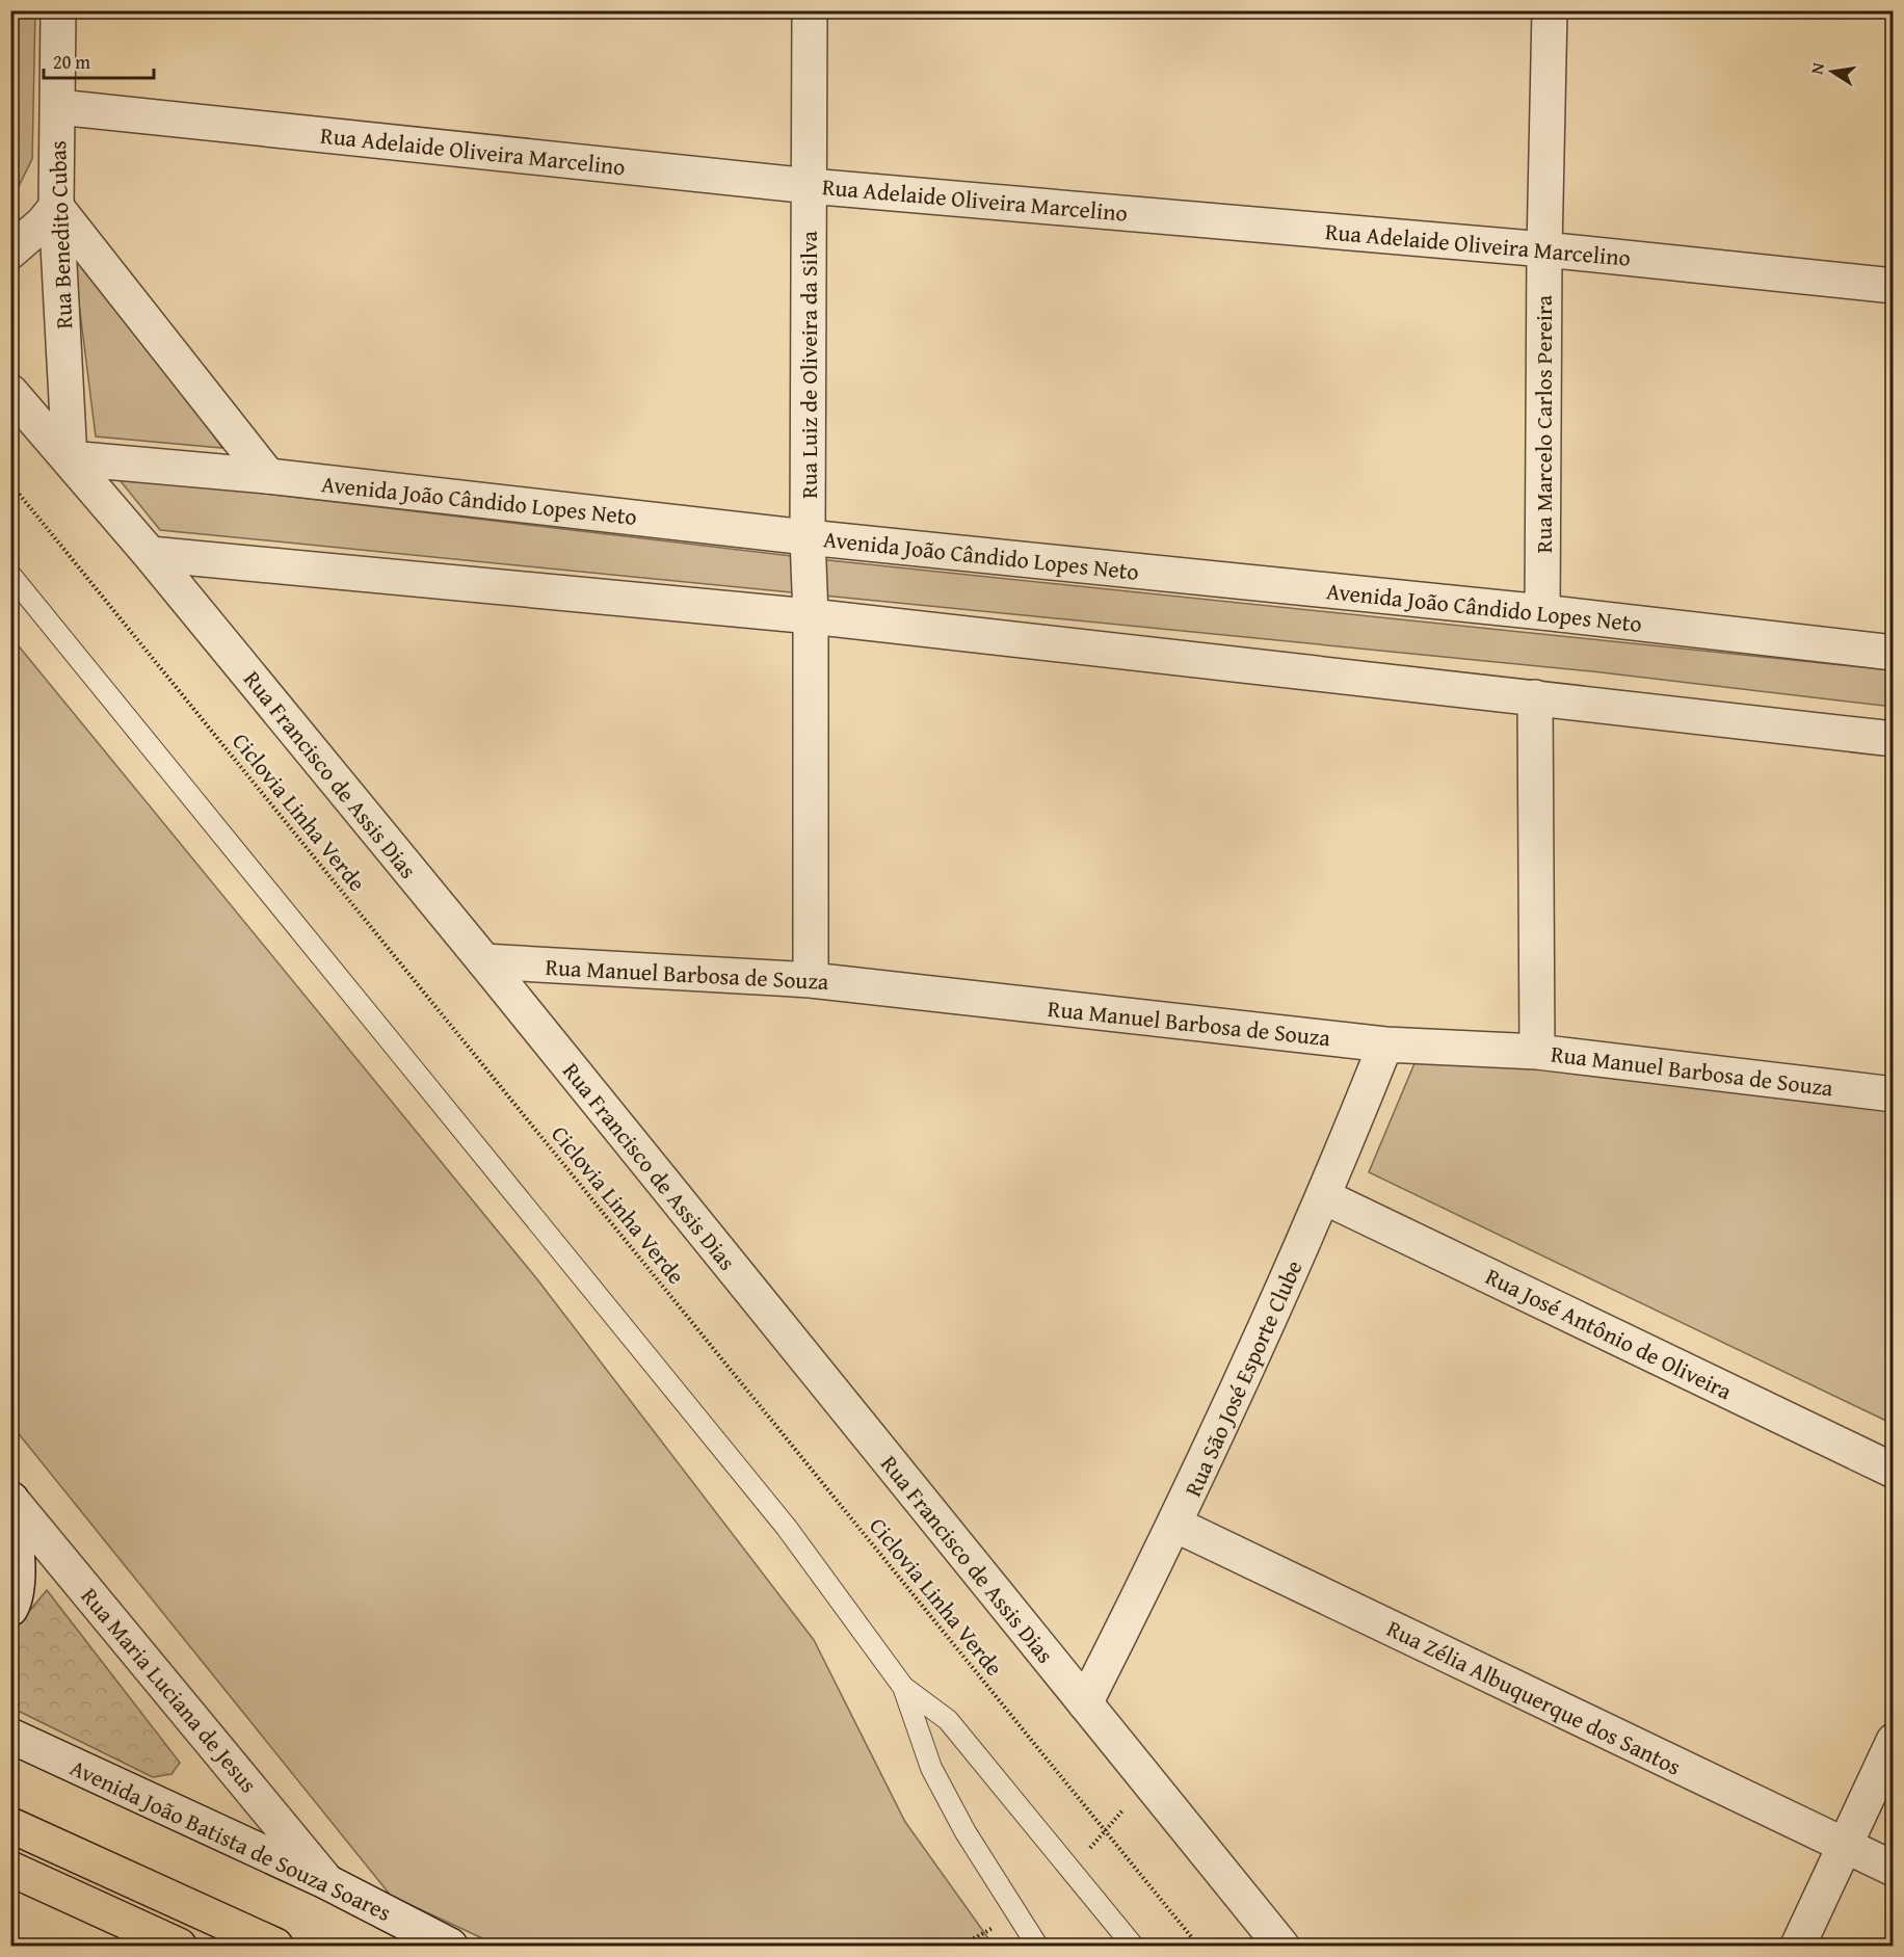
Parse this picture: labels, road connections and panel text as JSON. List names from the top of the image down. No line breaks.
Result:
{"streets":{"street":["Rua Adelaide Oliveira Marcelino","Rua Benedito Cubas","Rua Luiz de Oliveira da Silva","Rua Marcelo Carlos Pereira","Avenida João Cândido Lopes Neto","Rua Francisco de Assis Dias","Rua Manuel Barbosa de Souza","Rua José Antônio de Oliveira","Rua São José Esporte Clube","Rua Maria Luciana de Jesus","Rua Zélia Albuquerque dos Santos","Avenida João Batista de Souza Soares"],"path":["Ciclovia Linha Verde"]},"crossings":[["Rua Adelaide Oliveira Marcelino","Rua Benedito Cubas"],["Rua Adelaide Oliveira Marcelino","Rua Luiz de Oliveira da Silva"],["Rua Adelaide Oliveira Marcelino","Rua Marcelo Carlos Pereira"],["Rua Benedito Cubas","Avenida João Cândido Lopes Neto"],["Rua Benedito Cubas","Rua Francisco de Assis Dias"],["Rua Luiz de Oliveira da Silva","Avenida João Cândido Lopes Neto"],["Rua Luiz de Oliveira da Silva","Rua Manuel Barbosa de Souza"],["Rua Marcelo Carlos Pereira","Avenida João Cândido Lopes Neto"],["Avenida João Cândido Lopes Neto","Rua Francisco de Assis Dias"],["Rua Francisco de Assis Dias","Rua Manuel Barbosa de Souza"],["Rua Francisco de Assis Dias","Rua São José Esporte Clube"],["Rua Manuel Barbosa de Souza","Rua São José Esporte Clube"],["Rua José Antônio de Oliveira","Rua São José Esporte Clube"],["Rua São José Esporte Clube","Rua Zélia Albuquerque dos Santos"],["Rua Maria Luciana de Jesus","Avenida João Batista de Souza Soares"]],"scale_bar":"20 m","north":"left"}
